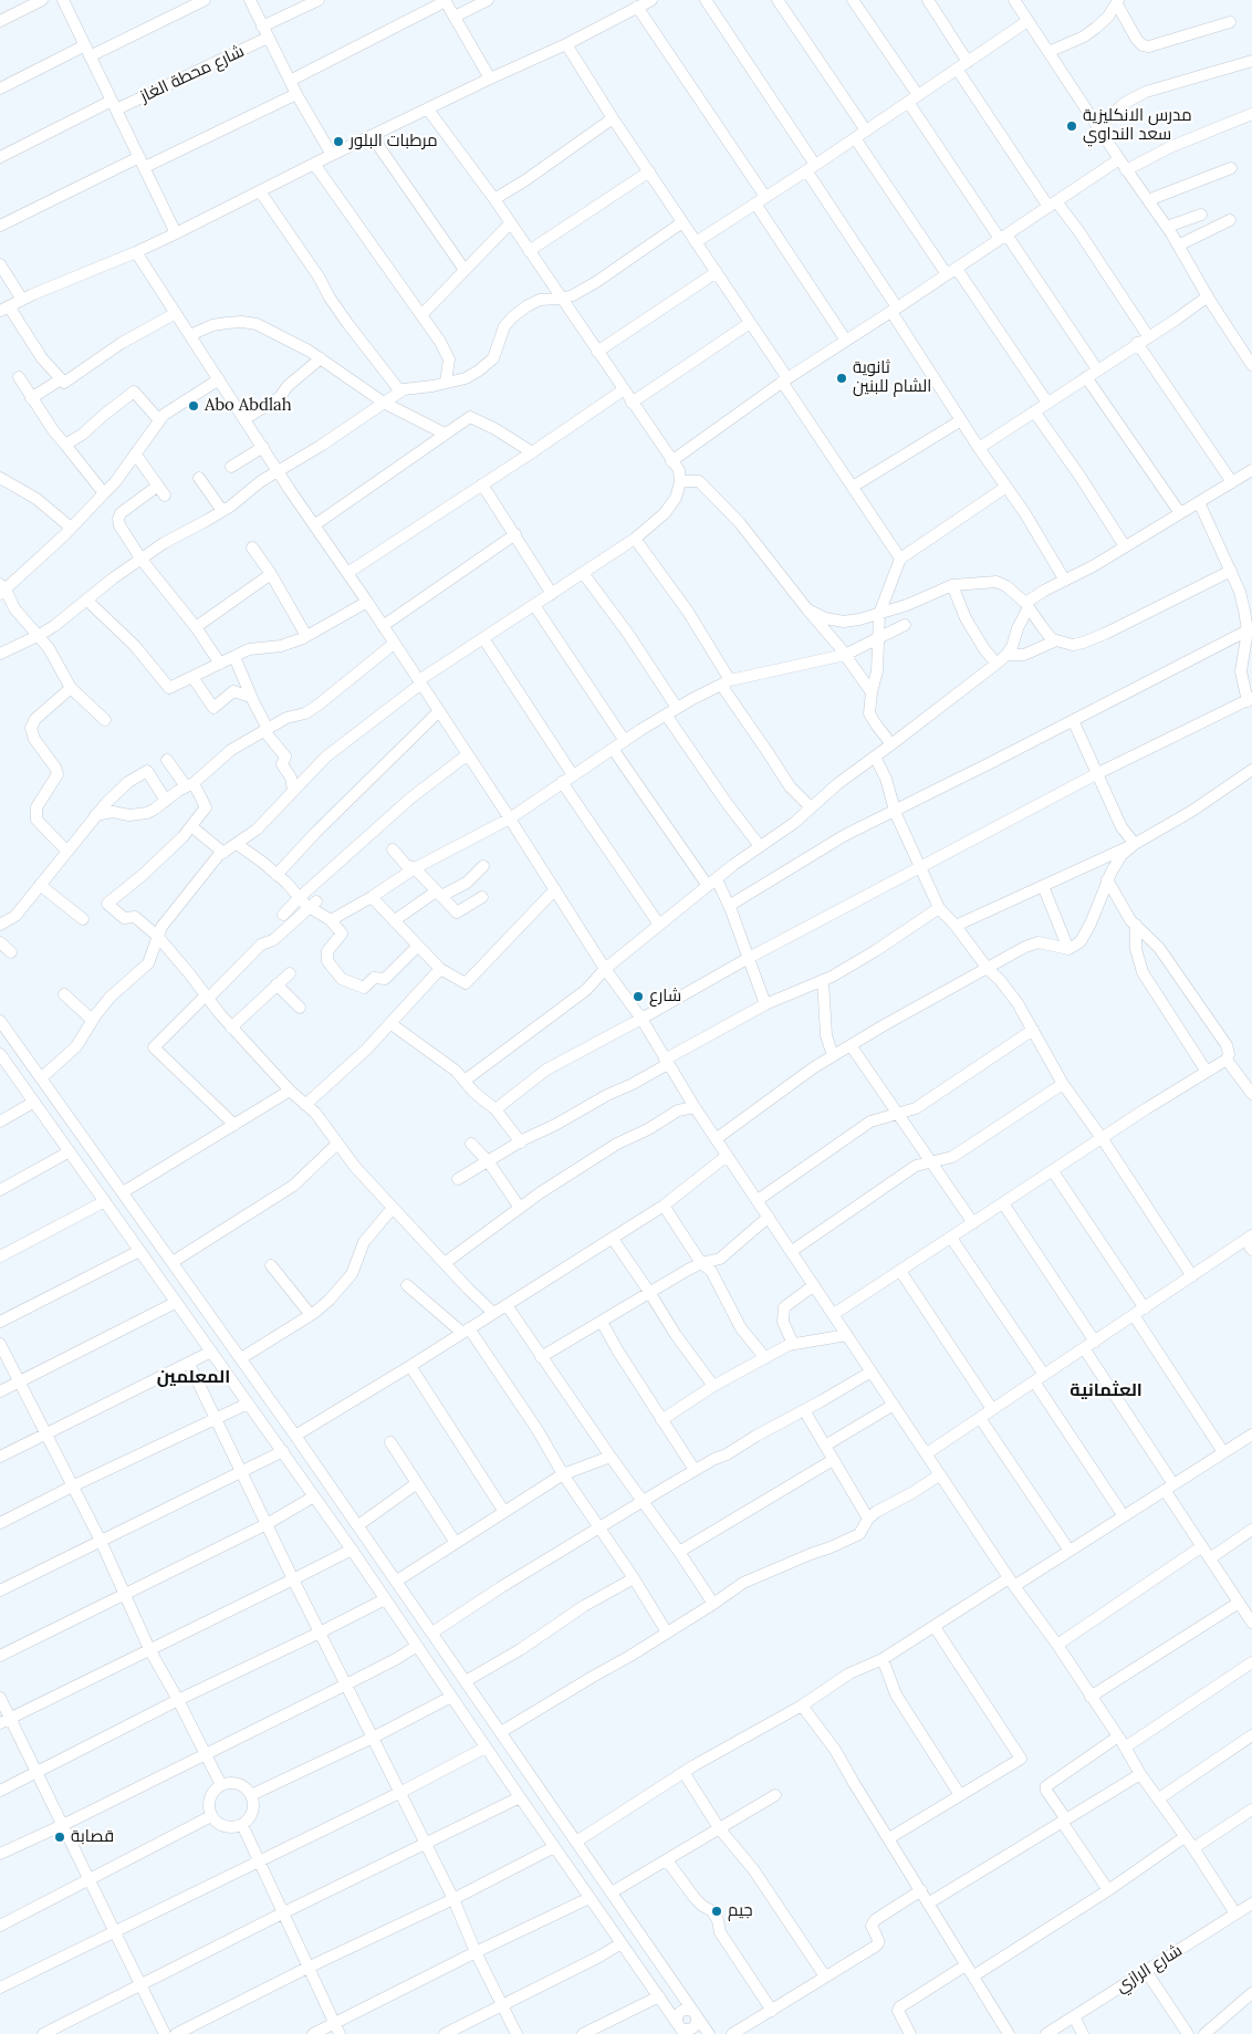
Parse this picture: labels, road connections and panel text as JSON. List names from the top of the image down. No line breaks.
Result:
{"streets":{"street":["شارع محطة الغاز","شارع الرازي"]},"districts":["المعلمين","العثمانية"],"places":["مدرس الانكليزية سعد النداوي","مرطبات البلور","ثانوية الشام للبنين","Abo Abdlah","شارع","قصابة","جيم"]}
